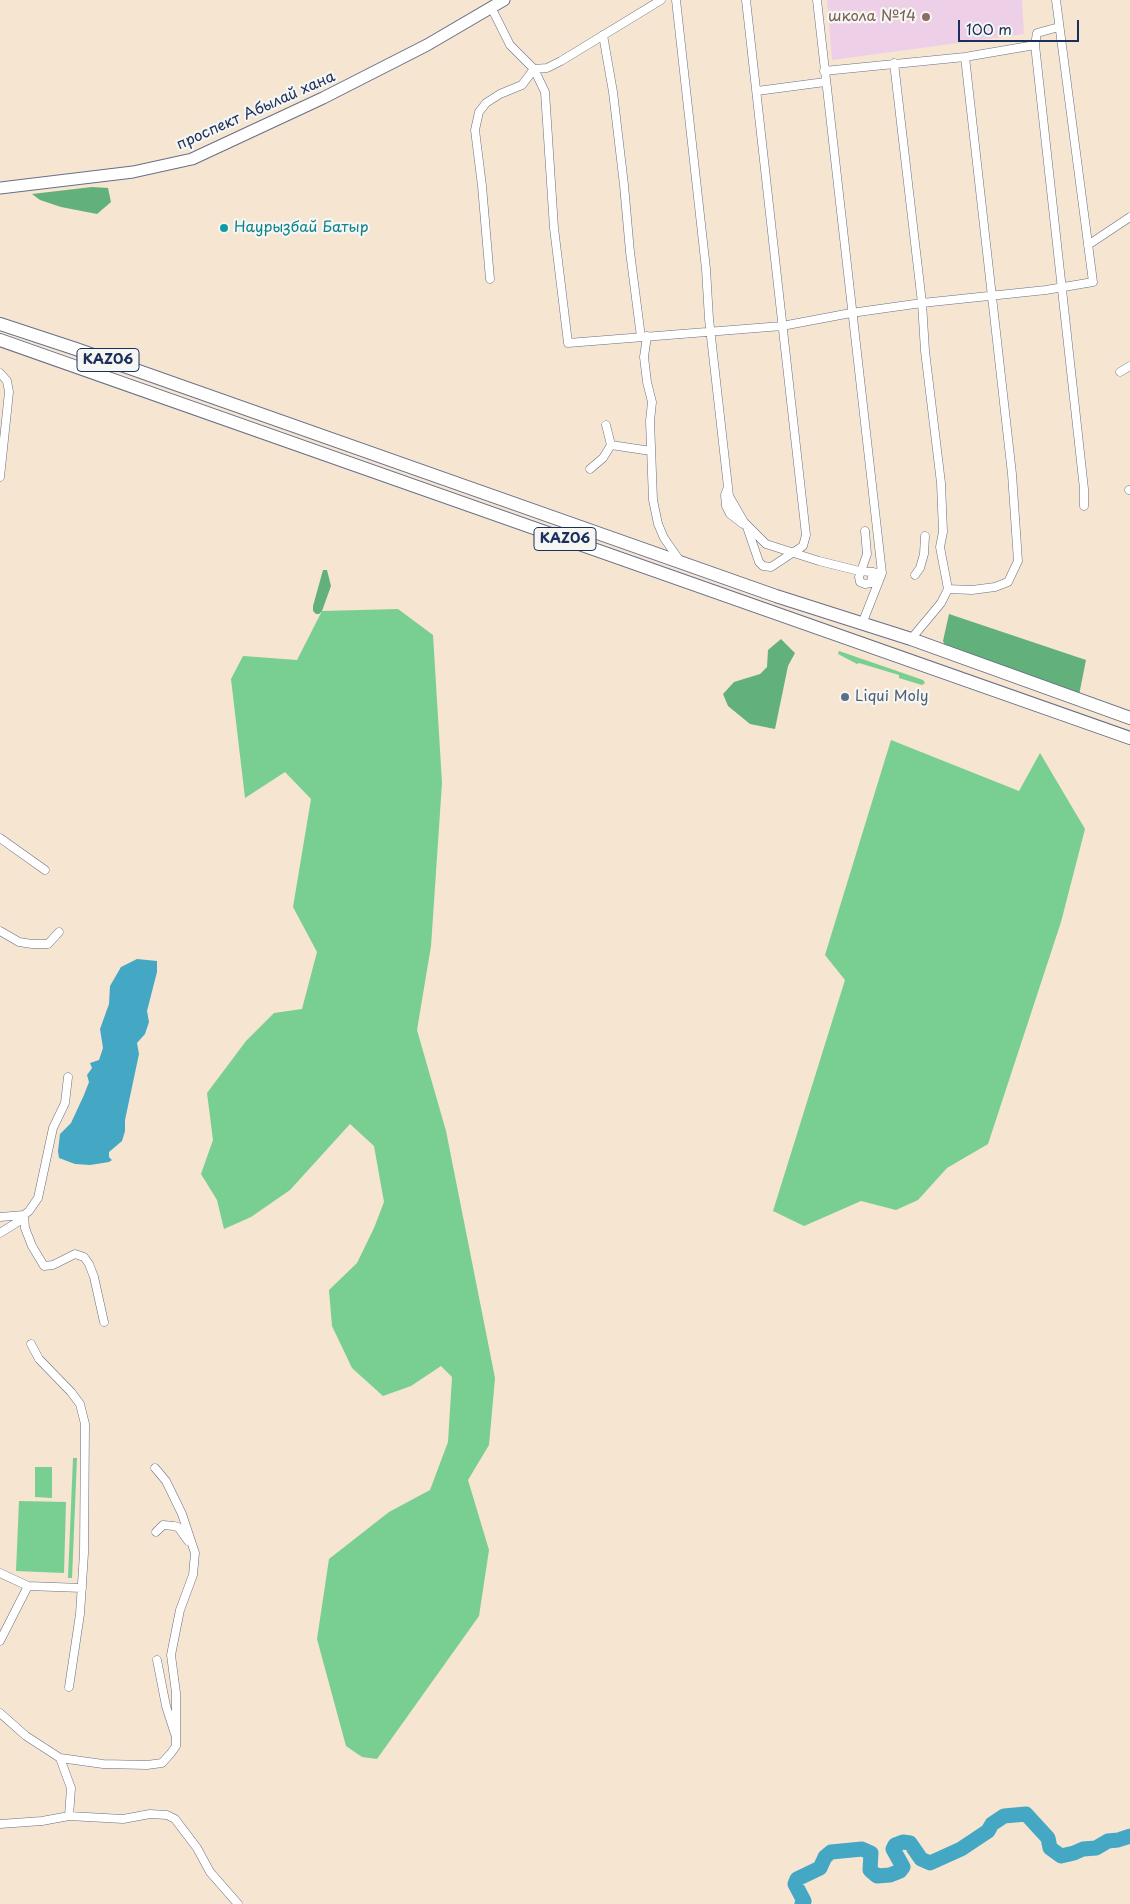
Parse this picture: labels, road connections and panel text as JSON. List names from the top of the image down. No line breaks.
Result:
{"streets":{"highway":["KАZ06"],"main road":["проспект Абылай хана"]},"places":["школа №14","Наурызбай Батыр","Liqui Moly"],"scale_bar":"100 m"}
